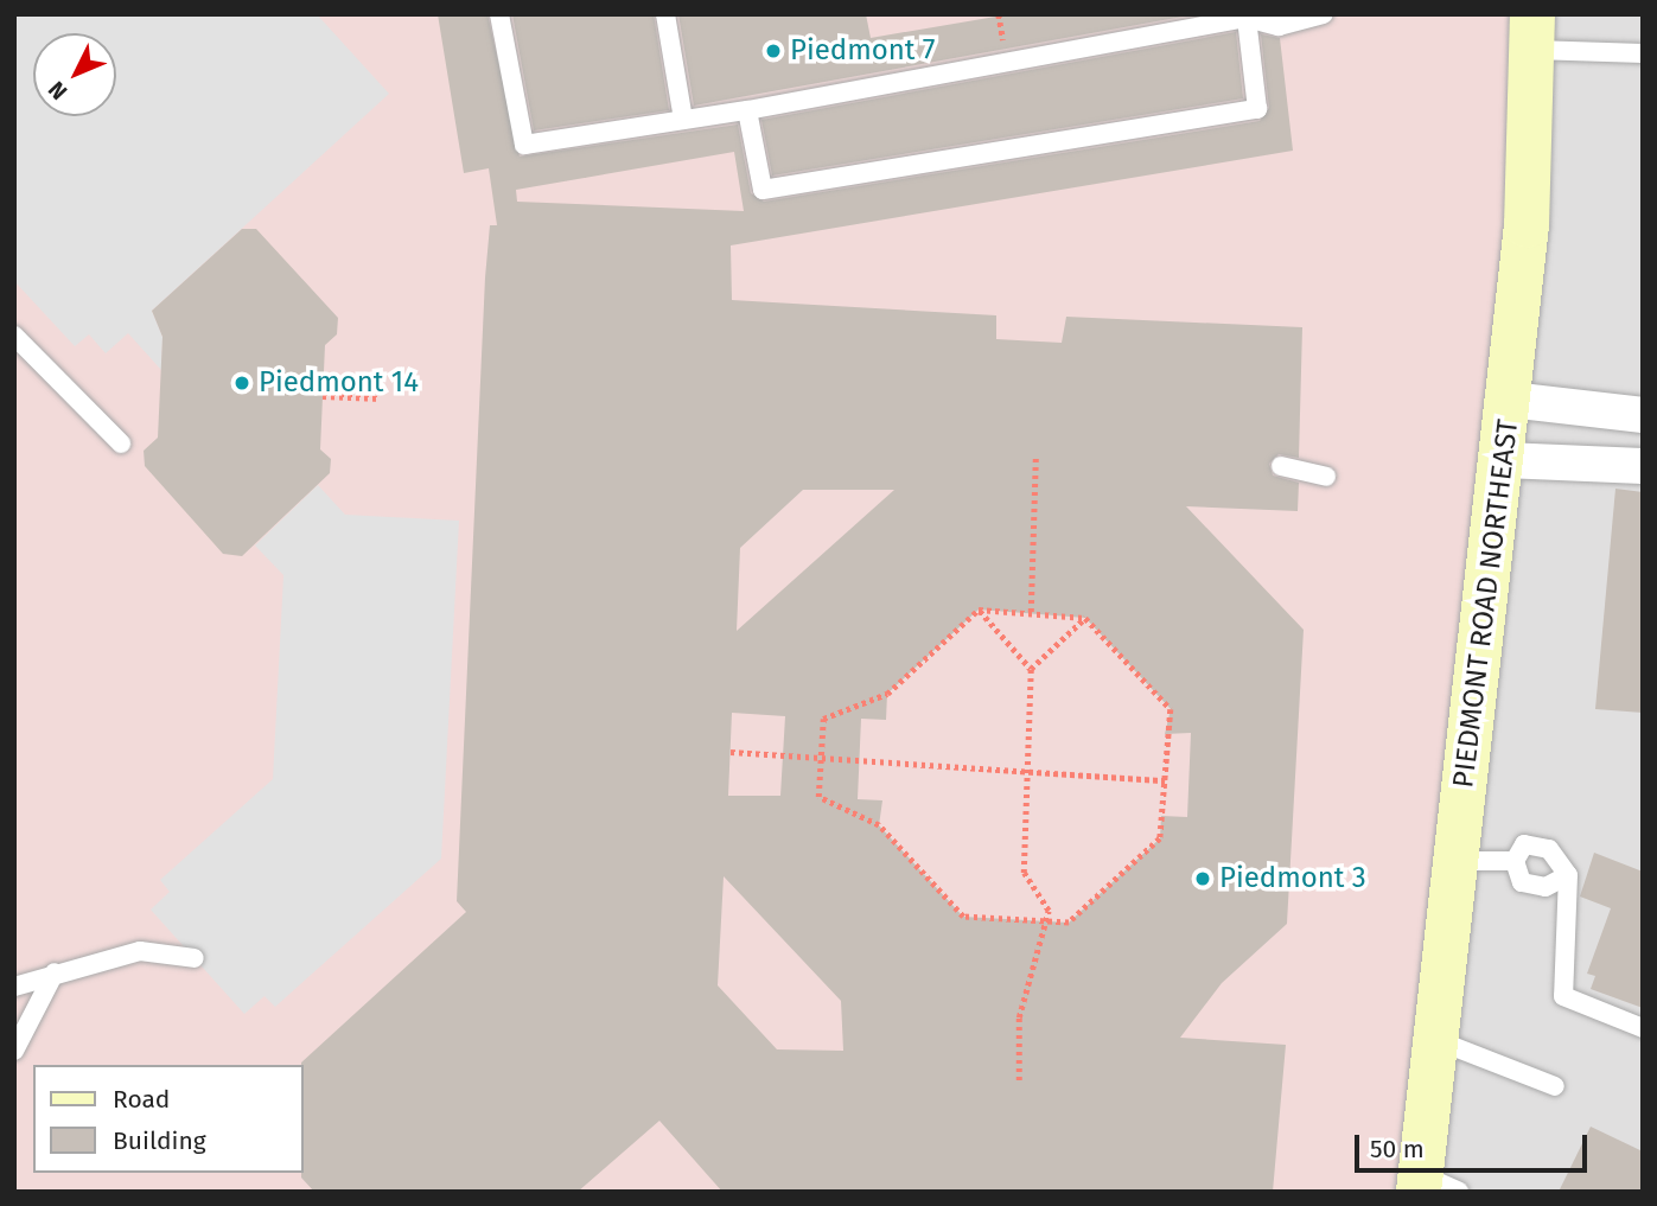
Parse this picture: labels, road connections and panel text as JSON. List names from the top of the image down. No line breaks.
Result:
{"streets":{"main road":["PIEDMONT ROAD NORTHEAST"]},"places":["Piedmont 7","Piedmont 14","Piedmont 3"],"legend":["Road","Building"],"scale_bar":"50 m","north":"bottom left"}
